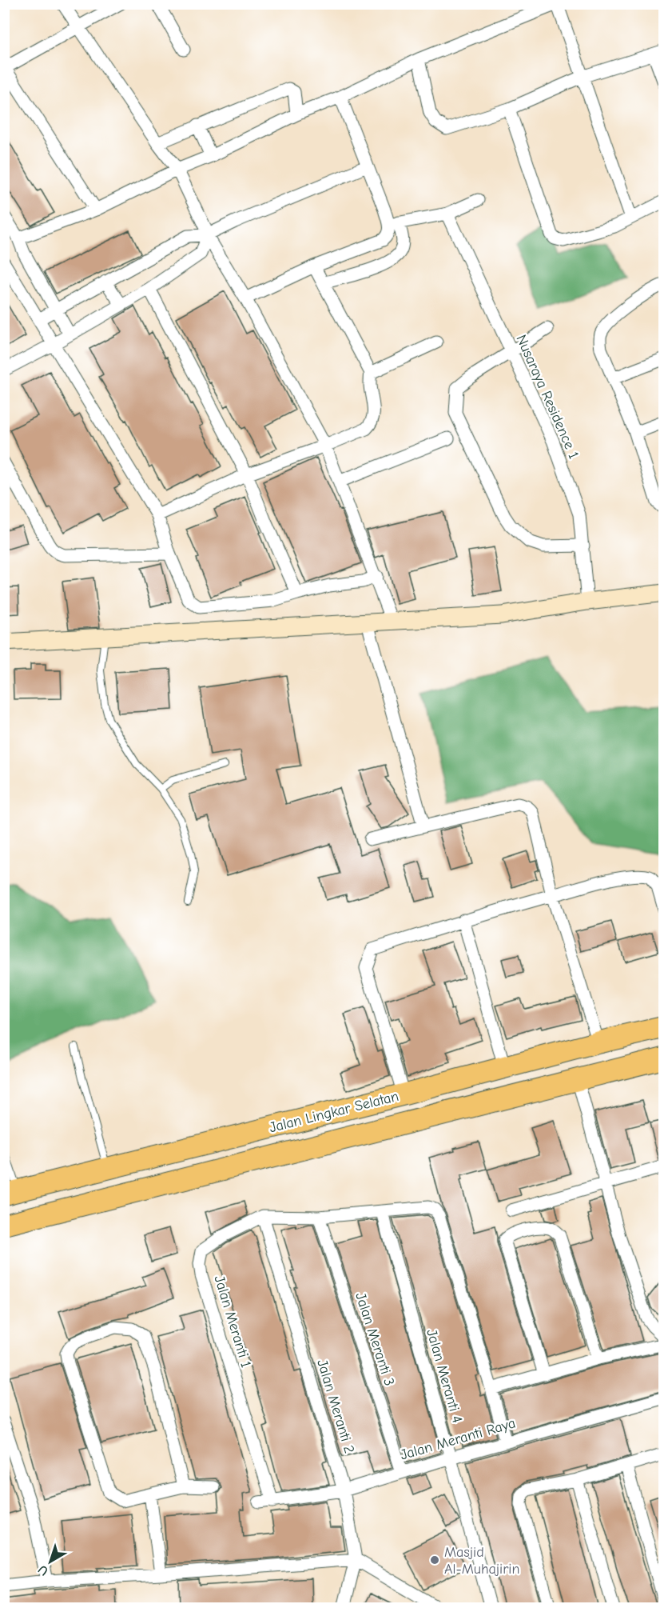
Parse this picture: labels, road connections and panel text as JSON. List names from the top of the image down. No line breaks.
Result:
{"streets":{"highway":["Jalan Lingkar Selatan"],"street":["Nusaraya Residence 1","Jalan Meranti 1","Jalan Meranti 3","Jalan Meranti 4","Jalan Meranti 2","Jalan Meranti Raya"]},"crossings":[["Jalan Meranti 1","Jalan Meranti 3"],["Jalan Meranti 1","Jalan Meranti 4"],["Jalan Meranti 1","Jalan Meranti 2"],["Jalan Meranti 1","Jalan Meranti Raya"],["Jalan Meranti 3","Jalan Meranti Raya"],["Jalan Meranti 4","Jalan Meranti Raya"],["Jalan Meranti 2","Jalan Meranti Raya"]],"places":["Masjid Al-Muhajirin"],"north":"bottom left"}
